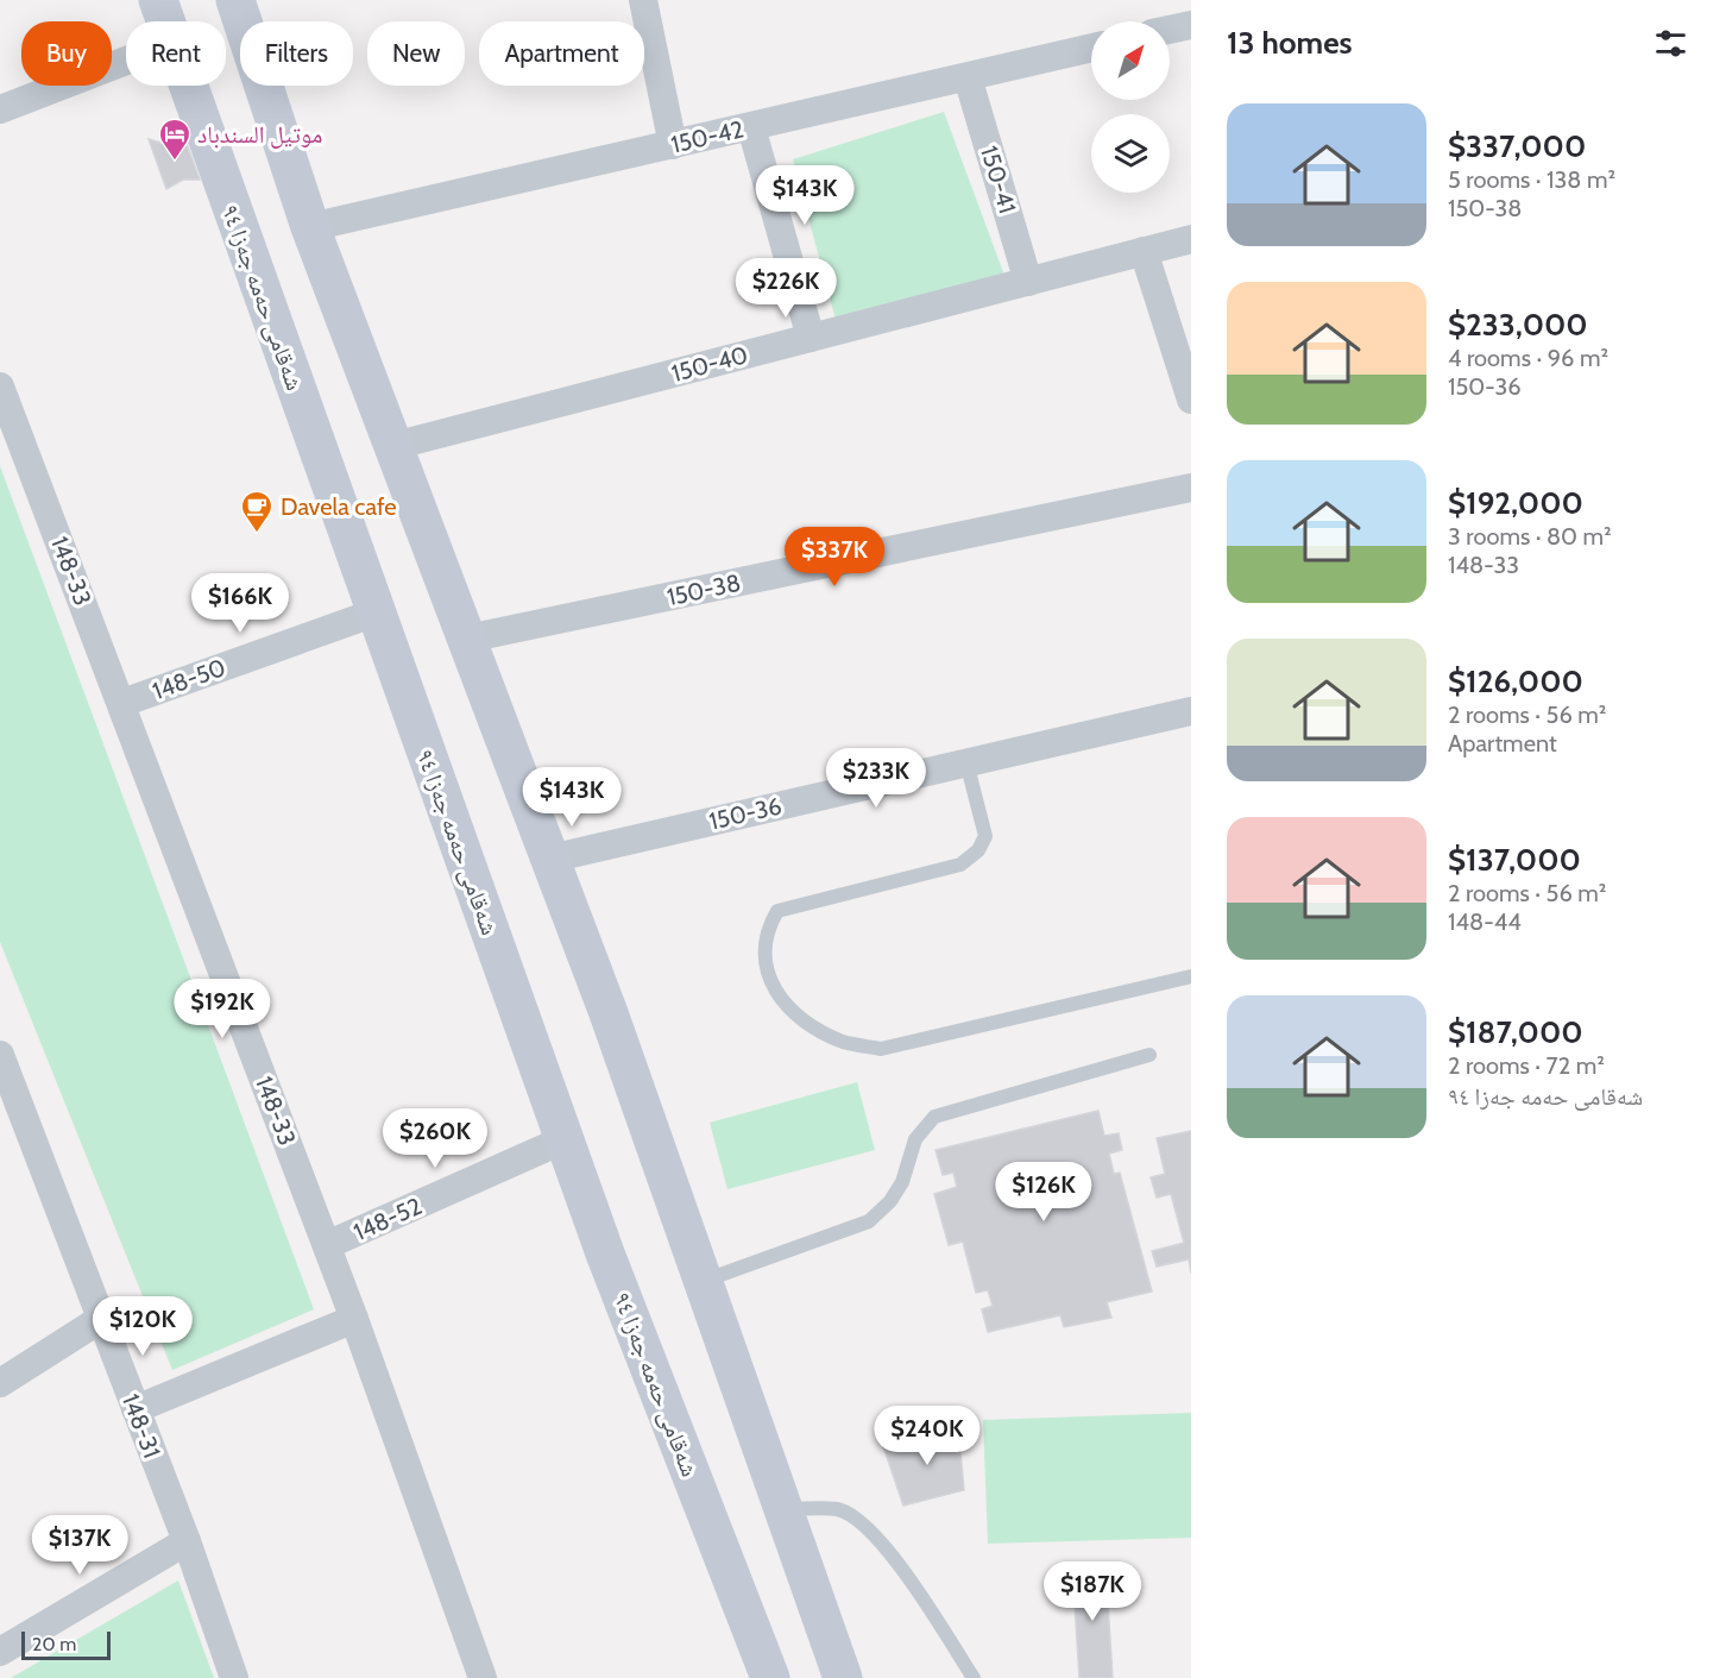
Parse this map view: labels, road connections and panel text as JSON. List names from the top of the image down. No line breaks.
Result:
{"streets":{"main road":["شەقامی حەمە جەزا ٩٤"],"street":["150-42","150-41","150-40","148-33","150-38","148-50","150-36","148-52","148-31"]},"crossings":[["150-42","150-41"],["150-41","150-40"],["شەقامی حەمە جەزا ٩٤","148-50"],["شەقامی حەمە جەزا ٩٤","148-52"],["148-33","148-50"],["148-33","148-52"]],"places":{"hotel":["موتيل السندباد"],"cafe":["Davela cafe"]},"scale_bar":"20 m","north":"top right","page":{"heading":"13 homes","chip":["Buy","Rent","Filters","New","Apartment"],"list":[{"name":"$337,000","note":"5 rooms · 138 m² · 150-38"},{"name":"$233,000","note":"4 rooms · 96 m² · 150-36"},{"name":"$192,000","note":"3 rooms · 80 m² · 148-33"},{"name":"$126,000","note":"2 rooms · 56 m² · Apartment"},{"name":"$137,000","note":"2 rooms · 56 m² · 148-44"},{"name":"$187,000","note":"2 rooms · 72 m² · شەقامی حەمە جەزا ٩٤"}],"price":["$143K","$226K","$337K","$166K","$233K","$143K","$192K","$260K","$126K","$120K","$240K","$137K","$187K"],"scale":"20 m"}}
